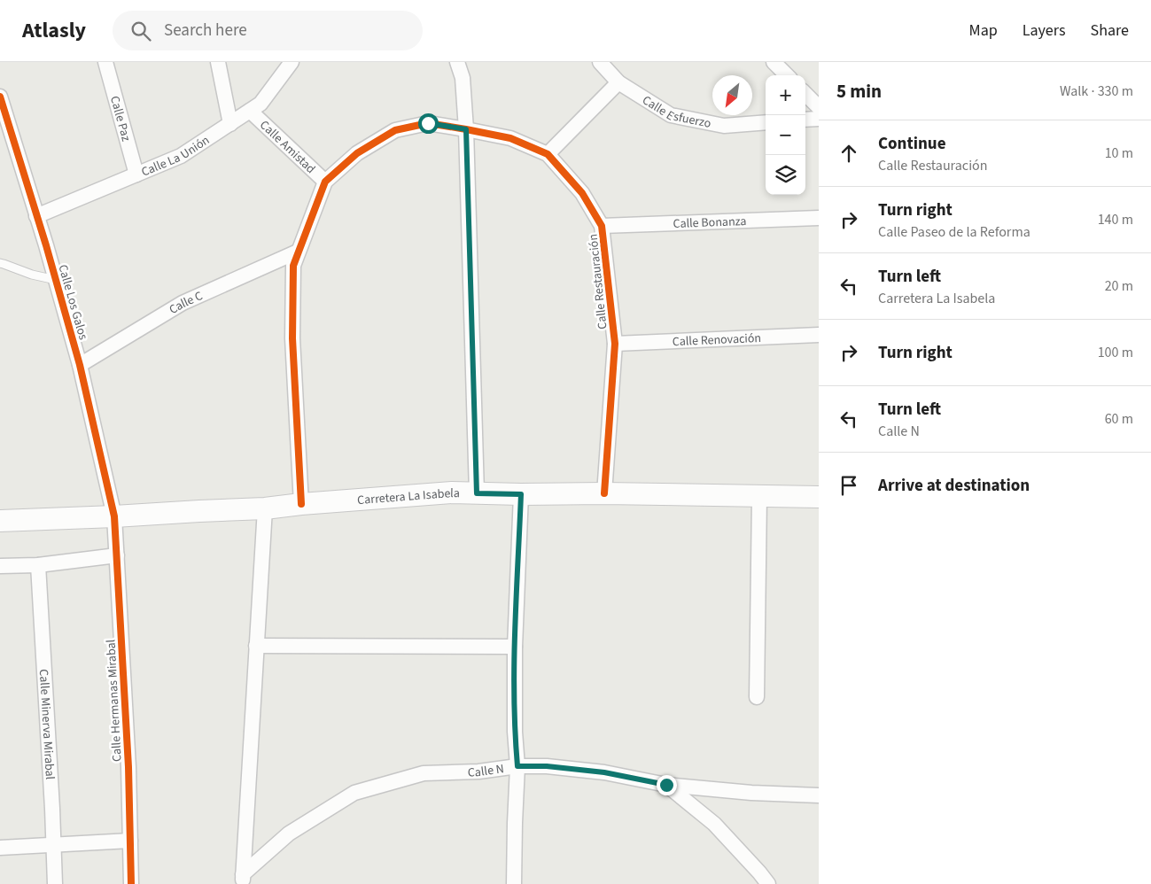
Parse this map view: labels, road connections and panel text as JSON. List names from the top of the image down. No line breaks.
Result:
{"streets":{"main road":["Carretera La Isabela"],"street":["Calle Esfuerzo","Calle Paz","Calle Amistad","Calle La Unión","Calle Bonanza","Calle Restauración","Calle Los Galos","Calle C","Calle Renovación","Calle Hermanas Mirabal","Calle Minerva Mirabal","Calle N"]},"crossings":[["Calle Paz","Calle La Unión"],["Calle Amistad","Calle La Unión"],["Calle Amistad","Calle Restauración"],["Calle La Unión","Calle Los Galos"],["Calle Bonanza","Calle Restauración"],["Calle Restauración","Calle C"],["Calle Restauración","Calle Renovación"],["Calle Restauración","Carretera La Isabela"],["Calle Los Galos","Calle C"],["Calle Los Galos","Carretera La Isabela"],["Calle Los Galos","Calle Hermanas Mirabal"],["Carretera La Isabela","Calle Hermanas Mirabal"]],"north":"bottom left","page":{"header":"Atlasly","search":"Search here","nav":["Map","Layers","Share"],"heading":["5 min","Walk · 330 m"],"map_buttons":["+","−"],"list":[["Continue","Calle Restauración","10 m"],["Turn right","Calle Paseo de la Reforma","140 m"],["Turn left","Carretera La Isabela","20 m"],["Turn right","100 m"],["Turn left","Calle N","60 m"],"Arrive at destination"]}}
